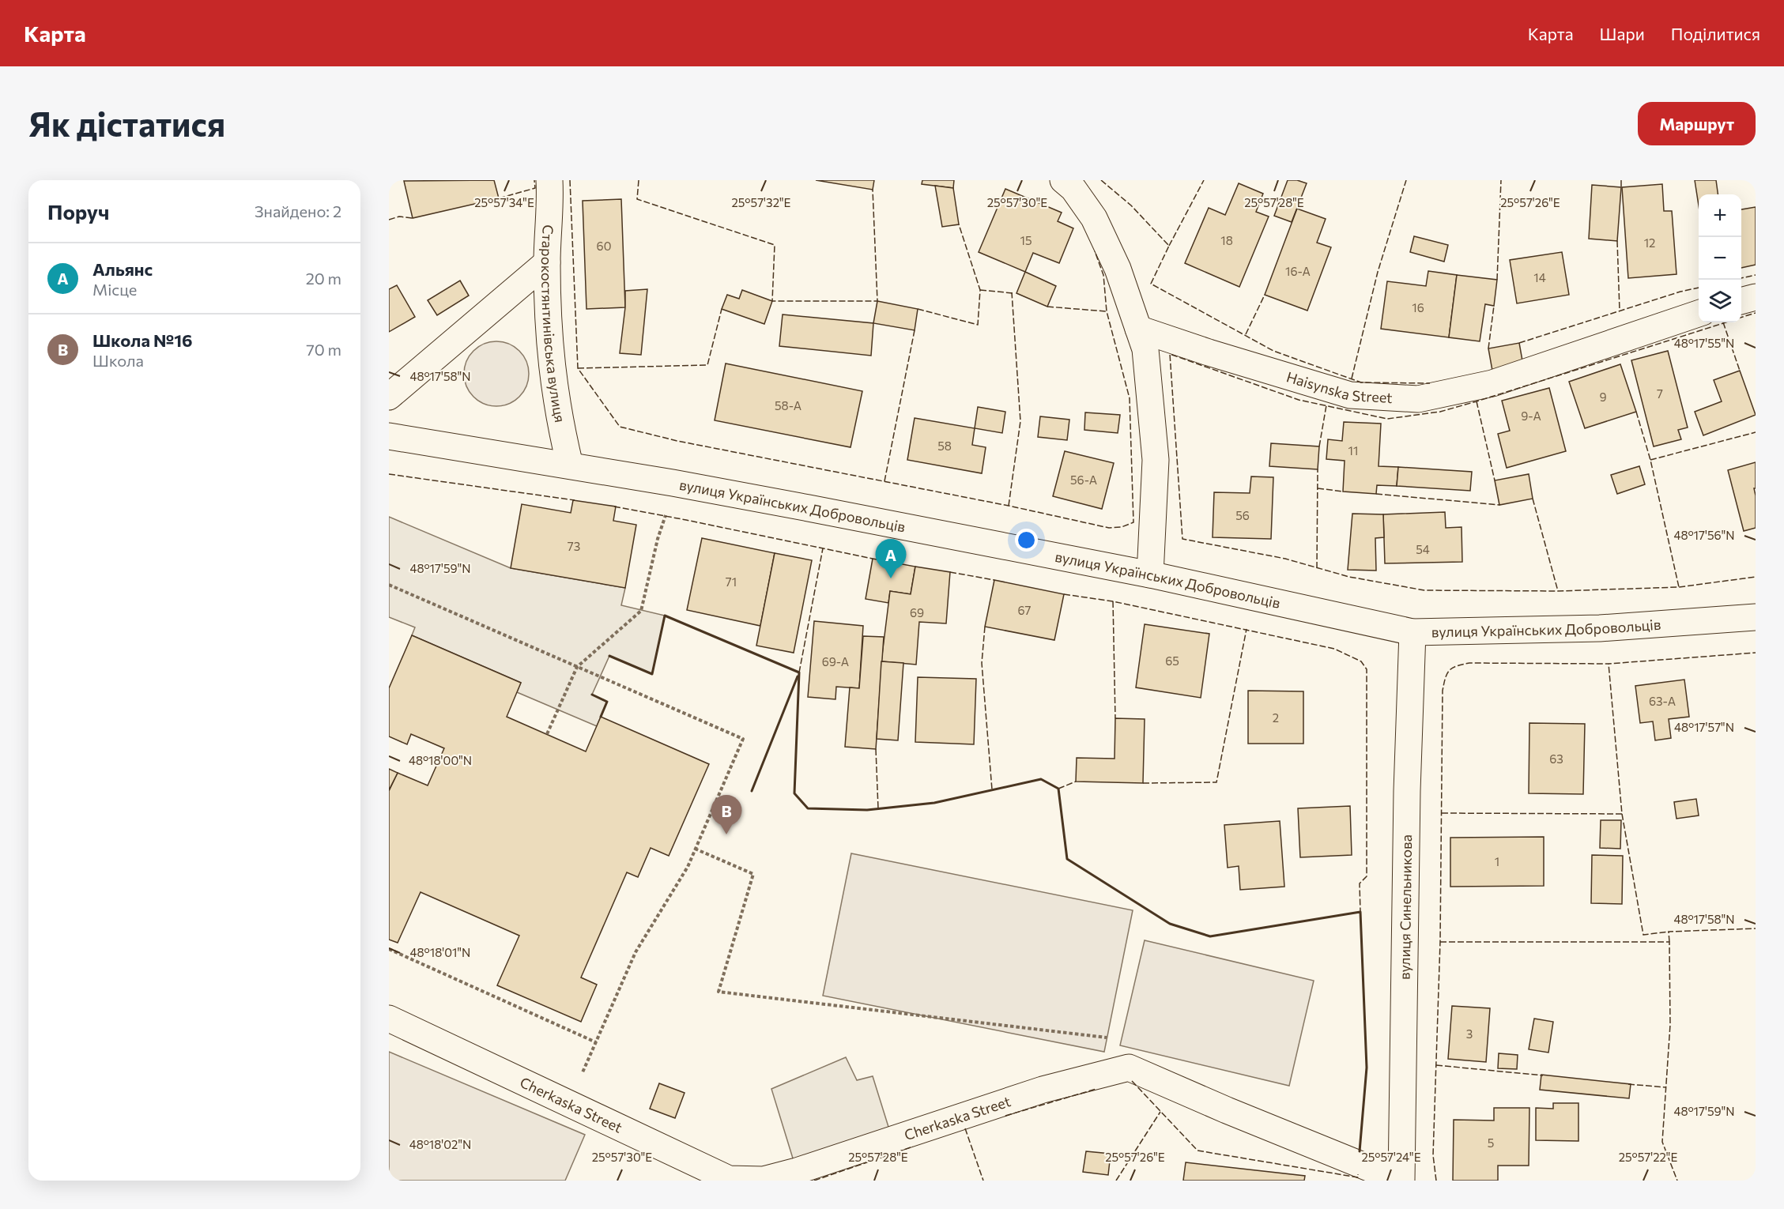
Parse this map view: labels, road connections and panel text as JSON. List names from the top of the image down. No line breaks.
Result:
{"streets":{"street":["Старокостянтинівська вулиця","Haisynska Street","вулиця Українських Добровольців","вулиця Синельникова","Cherkaska Street"]},"crossings":[["Старокостянтинівська вулиця","вулиця Українських Добровольців"],["вулиця Українських Добровольців","вулиця Синельникова"],["вулиця Синельникова","Cherkaska Street"]],"house_numbers":["15","18","12","60","16-А","14","16","7","9","58-А","9-А","58","11","56-А","56","73","54","71","67","69","65","69-А","63-А","2","63","1","3","5"],"page":{"header":"Карта","nav":["Карта","Шари","Поділитися"],"buttons":"Маршрут","title":"Як дістатися","heading":["Поруч","Знайдено: 2"],"map_buttons":["+","−"],"list":[{"mark":"A","name":"Альянс","note":"Місце","value":"20 m"},{"mark":"B","name":"Школа №16","note":"Школа","value":"70 m"}],"pins":["A","B"]},"coordinates":["25°57'34\"E","25°57'32\"E","25°57'30\"E","25°57'28\"E","25°57'26\"E","48°17'55\"N","48°17'58\"N","48°17'56\"N","48°17'59\"N","48°17'57\"N","48°18'00\"N","48°18'01\"N","48°18'02\"N","25°57'24\"E","25°57'22\"E"]}
